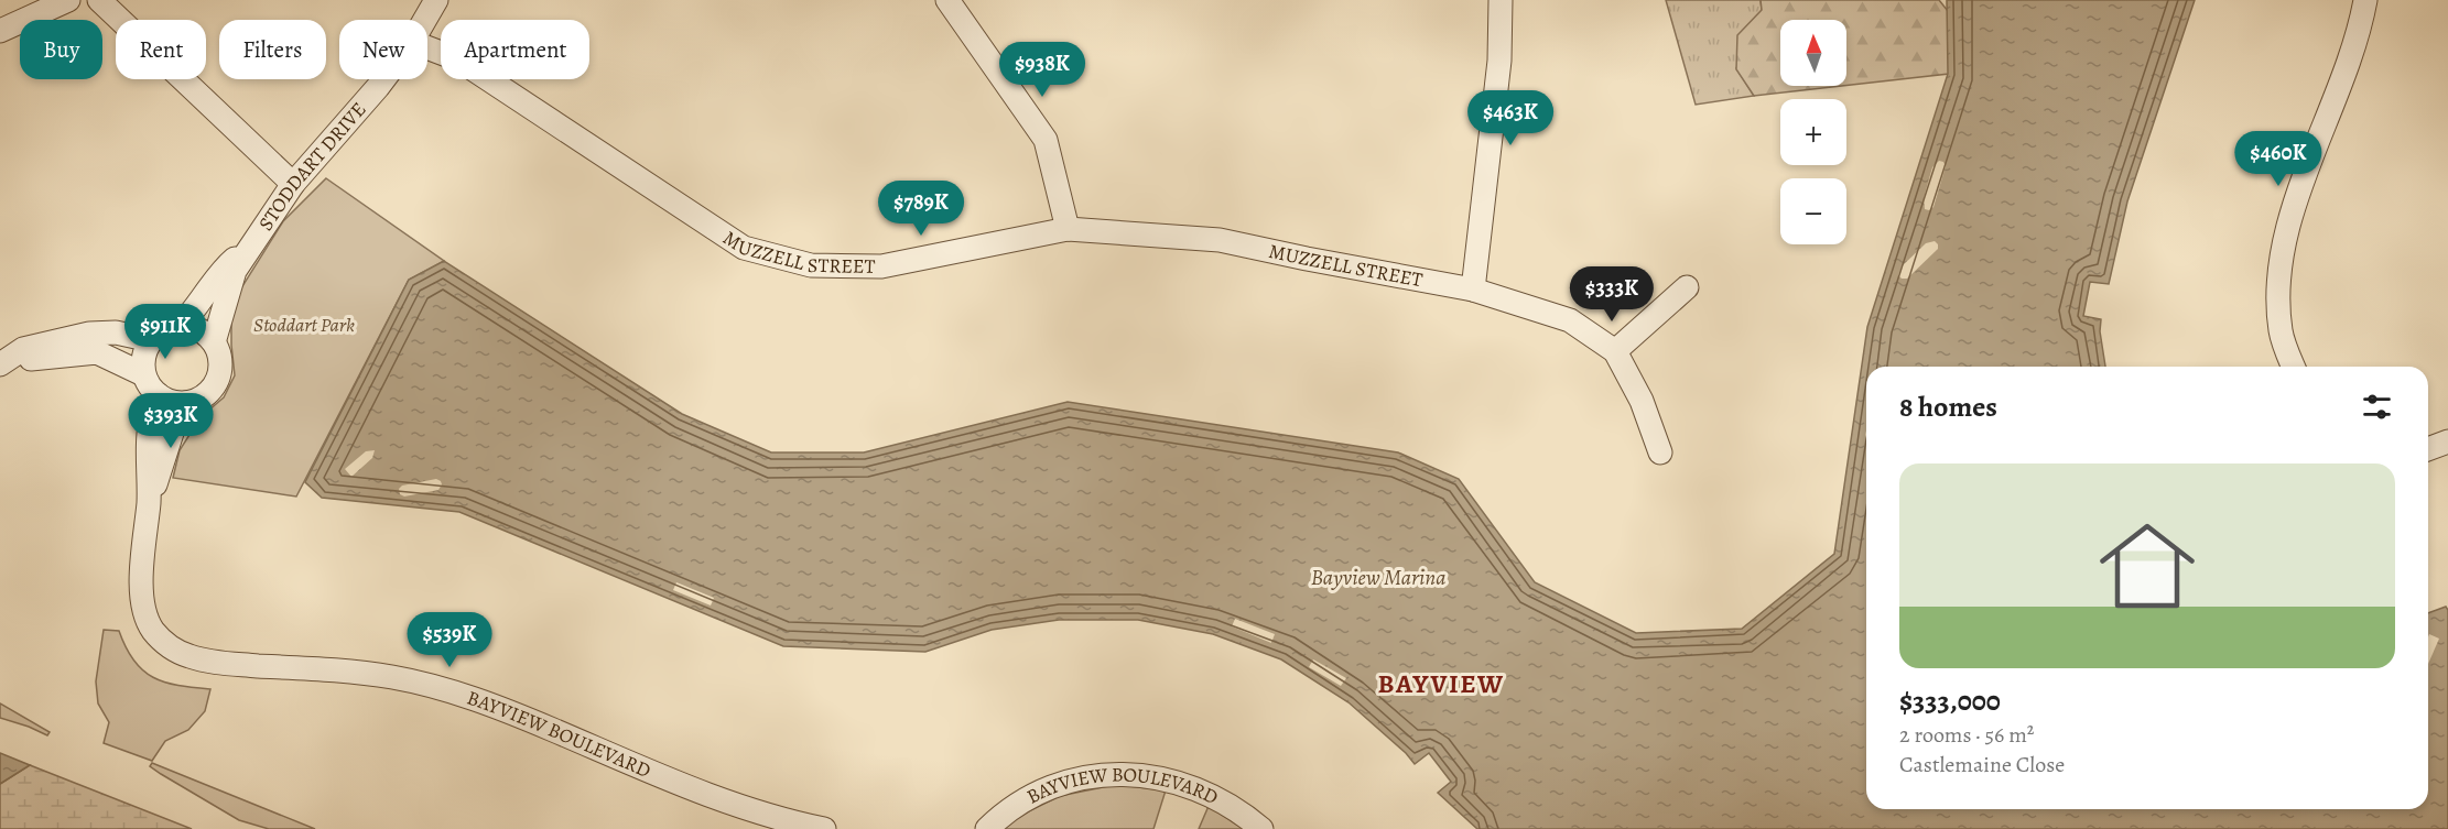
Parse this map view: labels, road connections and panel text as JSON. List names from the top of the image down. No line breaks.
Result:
{"streets":{"street":["STODDART DRIVE","MUZZELL STREET","BAYVIEW BOULEVARD"]},"crossings":[["STODDART DRIVE","BAYVIEW BOULEVARD"]],"districts":["BAYVIEW"],"water":["Bayview Marina"],"parks":["Stoddart Park"],"north":"top","page":{"map_buttons":["+","−"],"chip":["Buy","Rent","Filters","New","Apartment"],"price":["$938K","$463K","$460K","$789K","$333K","$911K","$393K","$539K"],"heading":"8 homes","list":[{"name":"$333,000","note":"2 rooms · 56 m² · Castlemaine Close"}]}}
